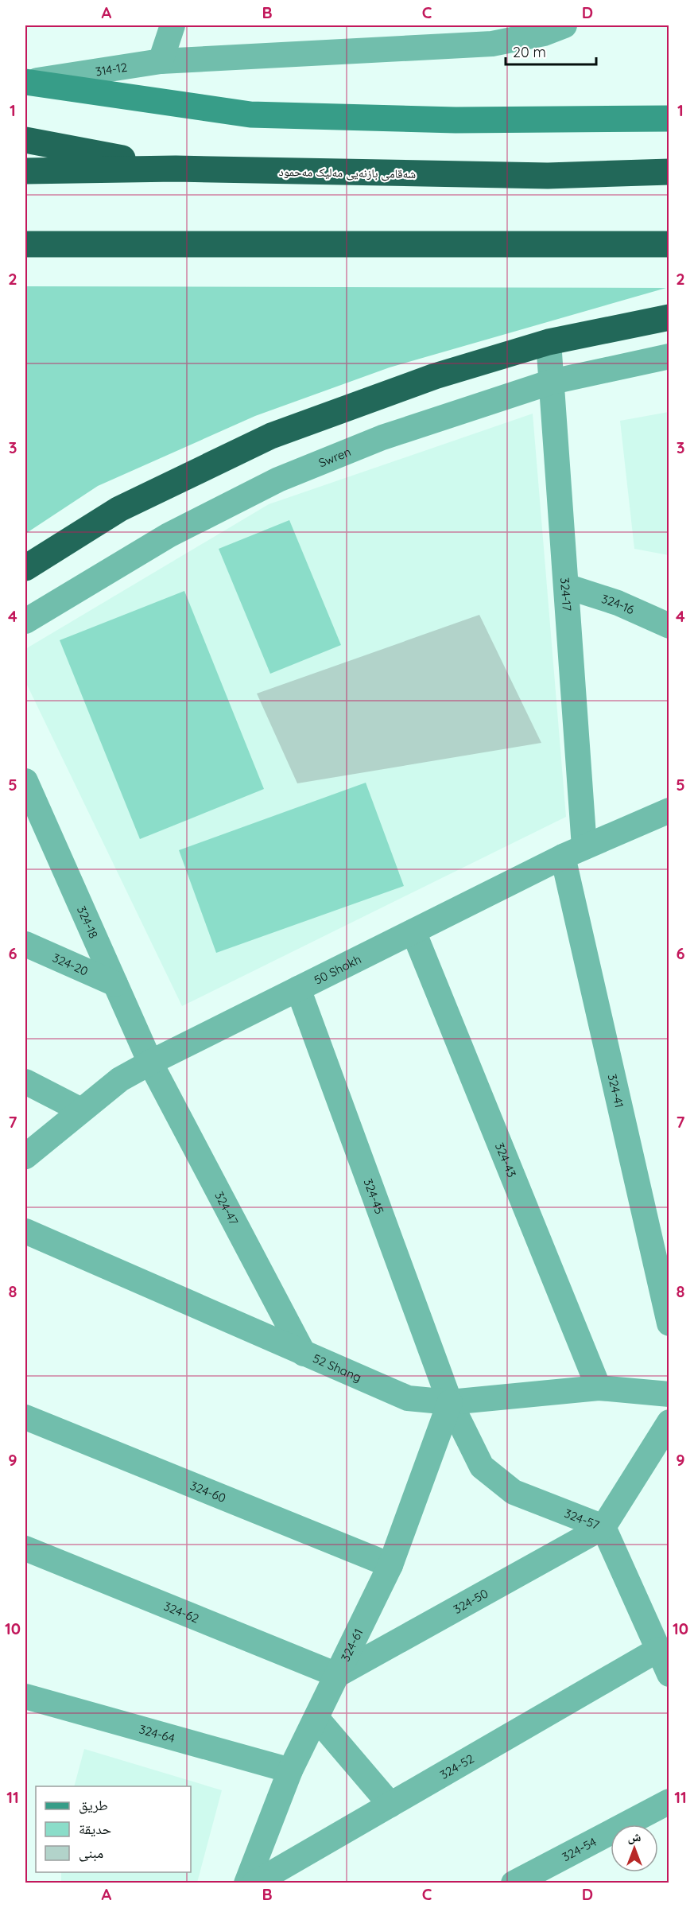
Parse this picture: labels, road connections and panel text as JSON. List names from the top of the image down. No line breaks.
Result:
{"streets":{"highway":["شەقامی بازنەیی مەلیک مەحمود"],"street":["314-12","Swren","324-17","324-16","324-18","324-20","50 Shokh","324-41","324-43","324-45","324-47","52 Shang","324-60","324-57","324-50","324-62","324-61","324-64","324-52","324-54"]},"crossings":[["Swren","324-17"],["324-17","324-16"],["324-17","50 Shokh"],["324-17","324-41"],["324-18","324-20"],["324-18","50 Shokh"],["324-18","324-47"],["50 Shokh","324-41"],["50 Shokh","324-43"],["50 Shokh","324-45"],["50 Shokh","324-47"],["324-43","52 Shang"],["324-45","52 Shang"],["324-45","324-57"],["324-45","324-61"],["324-47","52 Shang"],["52 Shang","324-57"],["52 Shang","324-61"],["324-60","324-61"],["324-57","324-50"],["324-57","324-61"],["324-57","324-52"],["324-50","324-62"],["324-50","324-61"],["324-62","324-61"],["324-61","324-64"]],"legend":["طريق","حديقة","مبنى"],"scale_bar":"20 m","north":"top","grid":{"columns":["A","B","C","D"],"rows":["1","2","3","4","5","6","7","8","9","10","11"]}}
